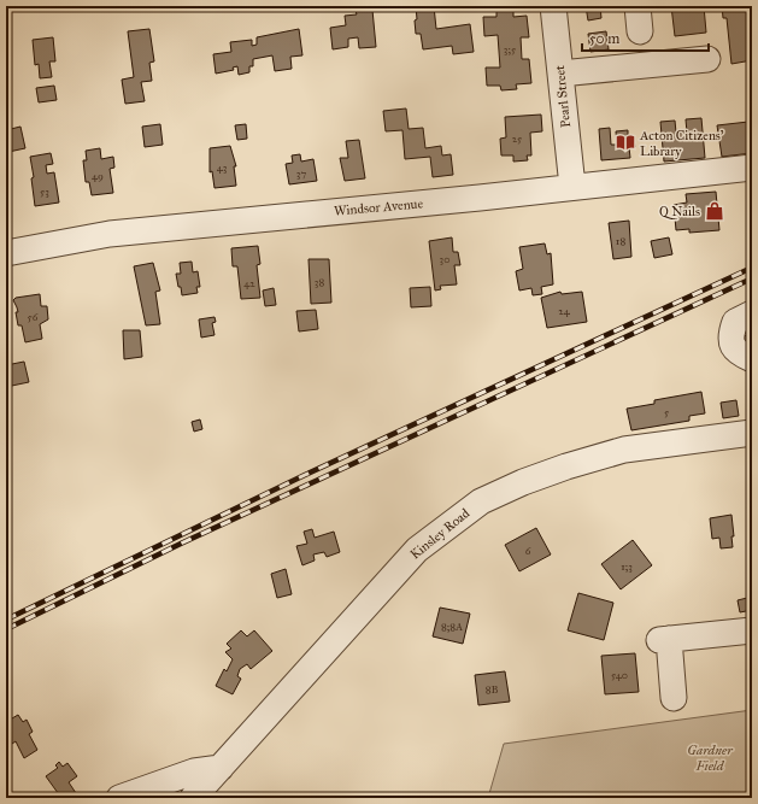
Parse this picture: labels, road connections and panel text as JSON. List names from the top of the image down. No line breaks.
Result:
{"streets":{"street":["Pearl Street","Windsor Avenue","Kinsley Road"]},"crossings":[["Pearl Street","Windsor Avenue"]],"parks":["Gardner Field"],"places":{"library":["Acton Citizens' Library"],"shop":["Q Nails"]},"house_numbers":["3;5","25","43","37","49","53","18","30","38","42","24","56","5","6","1;3","8;8A","540","8B"],"scale_bar":"50 m"}
